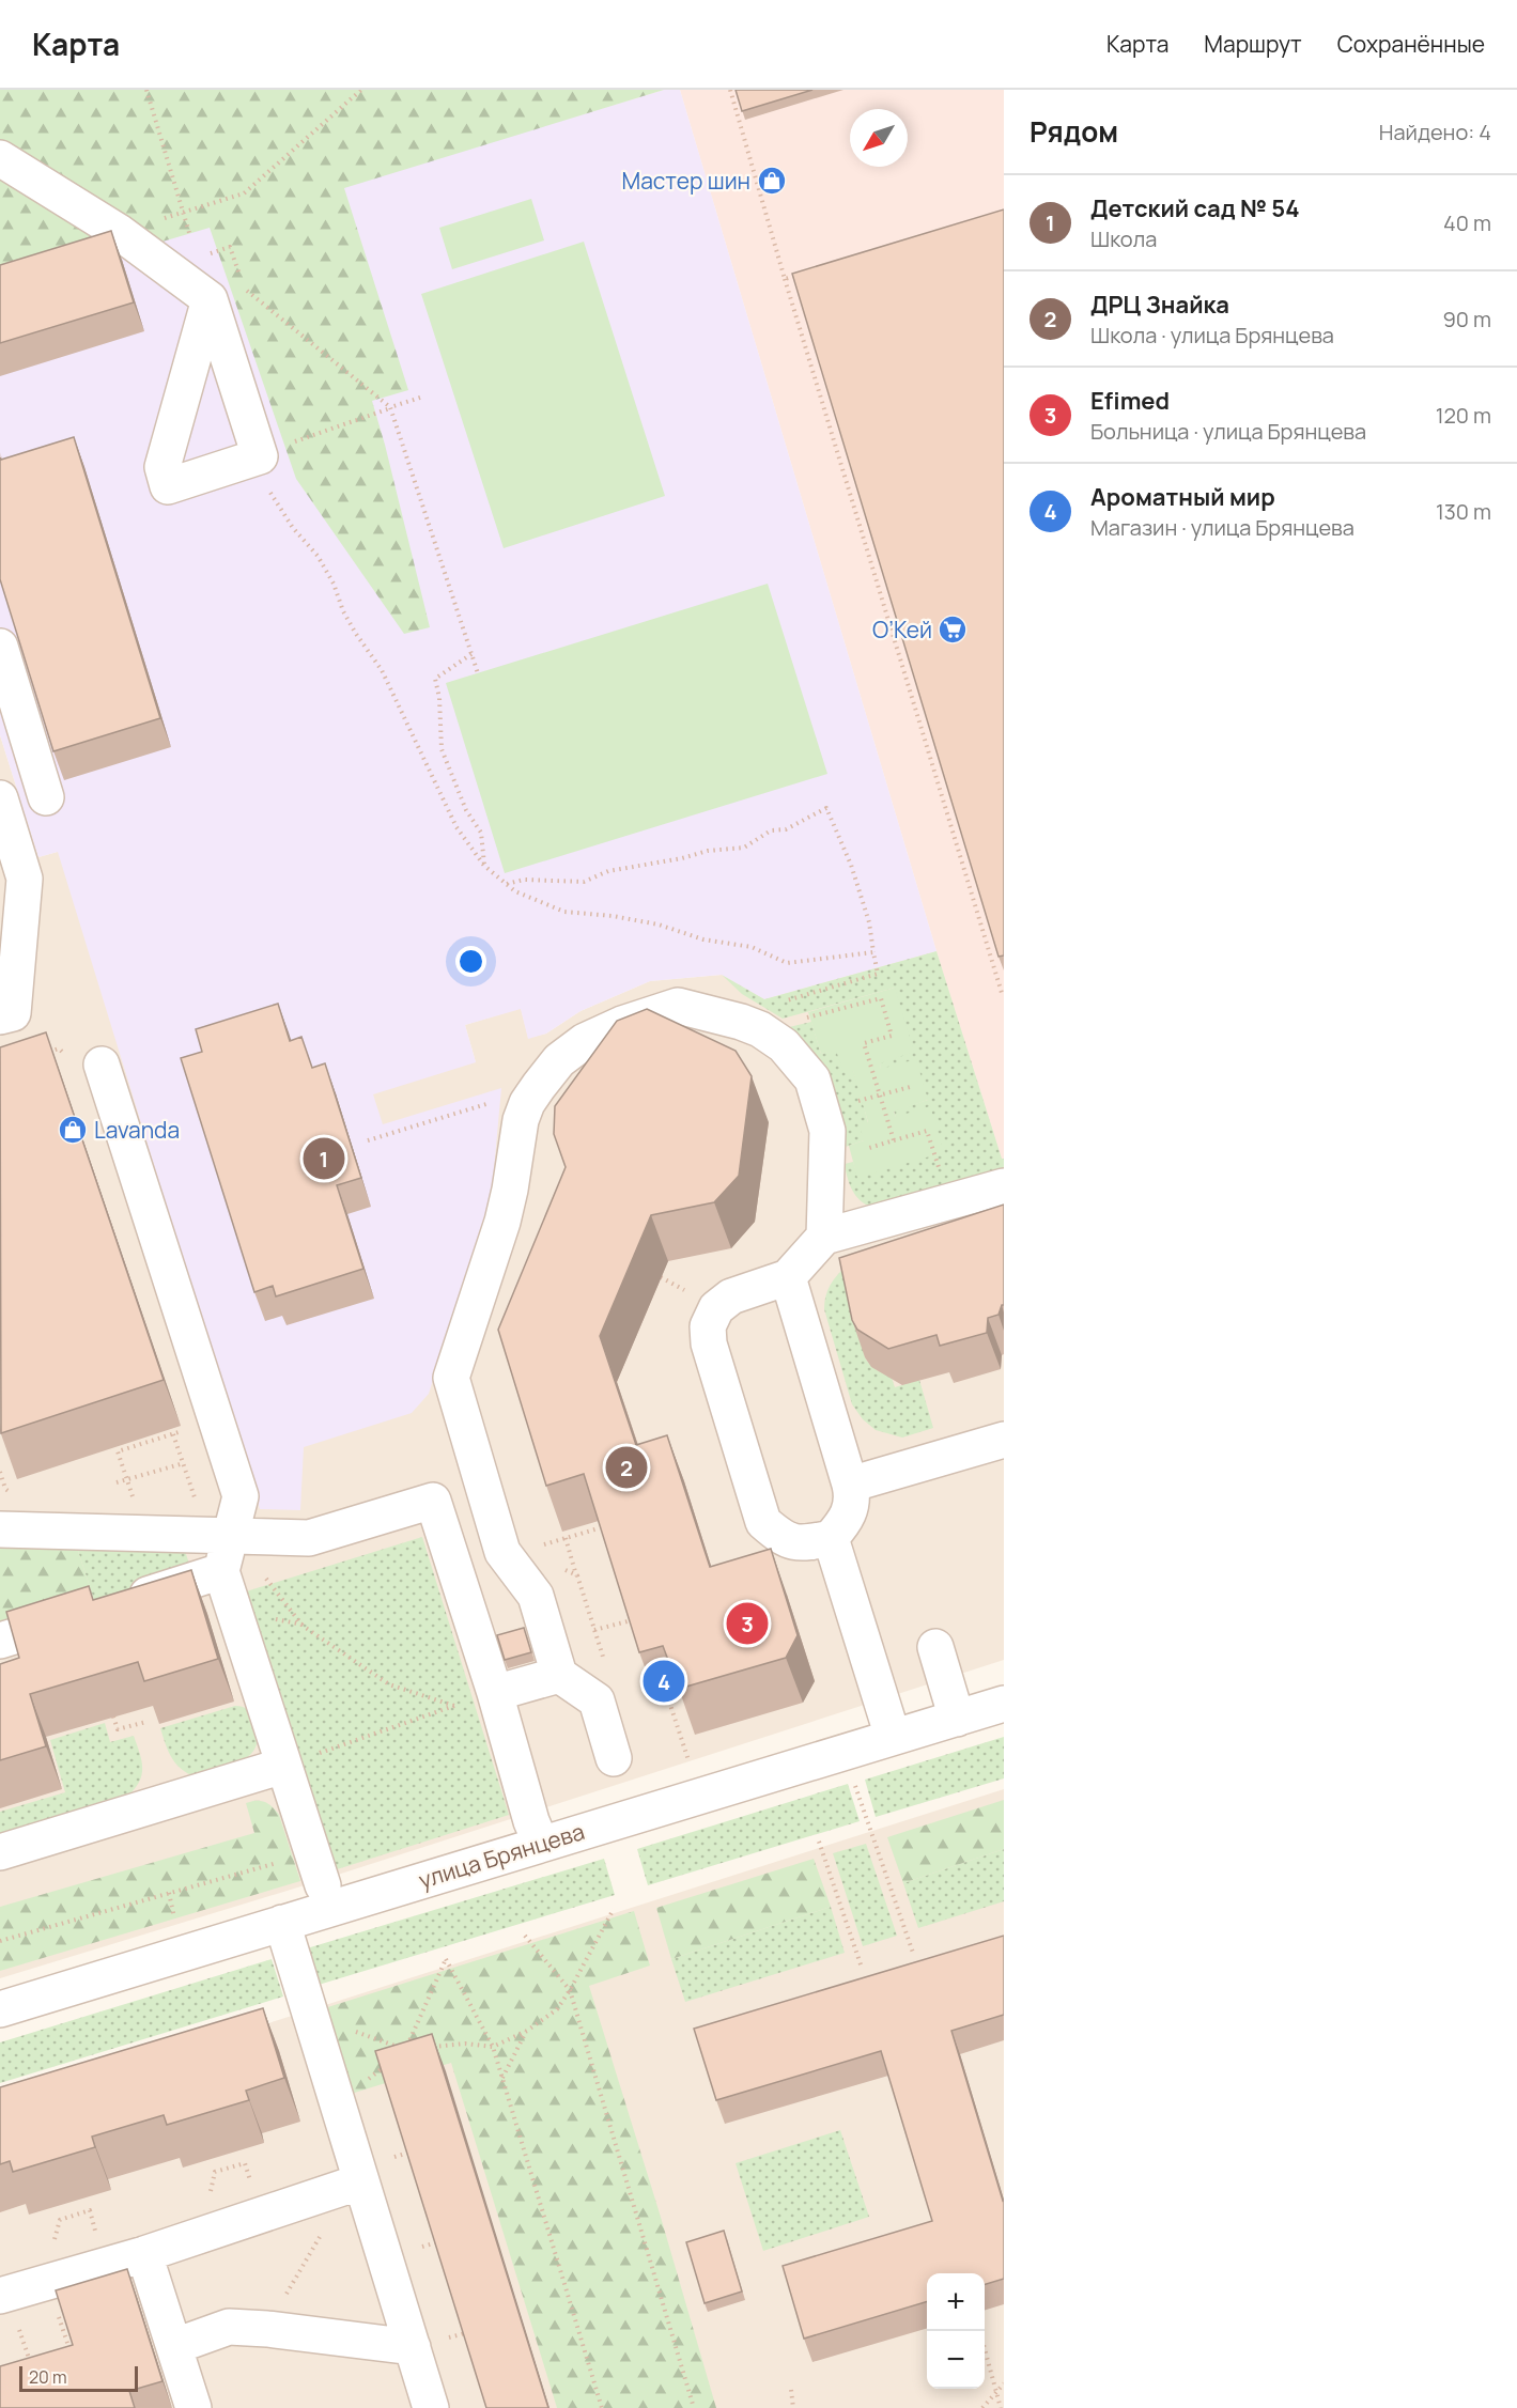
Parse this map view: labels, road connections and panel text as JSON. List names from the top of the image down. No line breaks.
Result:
{"streets":{"street":["улица Брянцева"]},"places":{"shop":["Мастер шин","Lavanda"],"supermarket":["О’Кей"]},"scale_bar":"20 m","north":"bottom left","page":{"header":"Карта","nav":["Карта","Маршрут","Сохранённые"],"heading":["Рядом","Найдено: 4"],"list":[{"mark":"1","name":"Детский сад № 54","note":"Школа","value":"40 m"},{"mark":"2","name":"ДРЦ Знайка","note":"Школа · улица Брянцева","value":"90 m"},{"mark":"3","name":"Efimed","note":"Больница · улица Брянцева","value":"120 m"},{"mark":"4","name":"Ароматный мир","note":"Магазин · улица Брянцева","value":"130 m"}],"pins":["1","2","3","4"],"map_buttons":["+","−"],"scale":"20 m"}}
